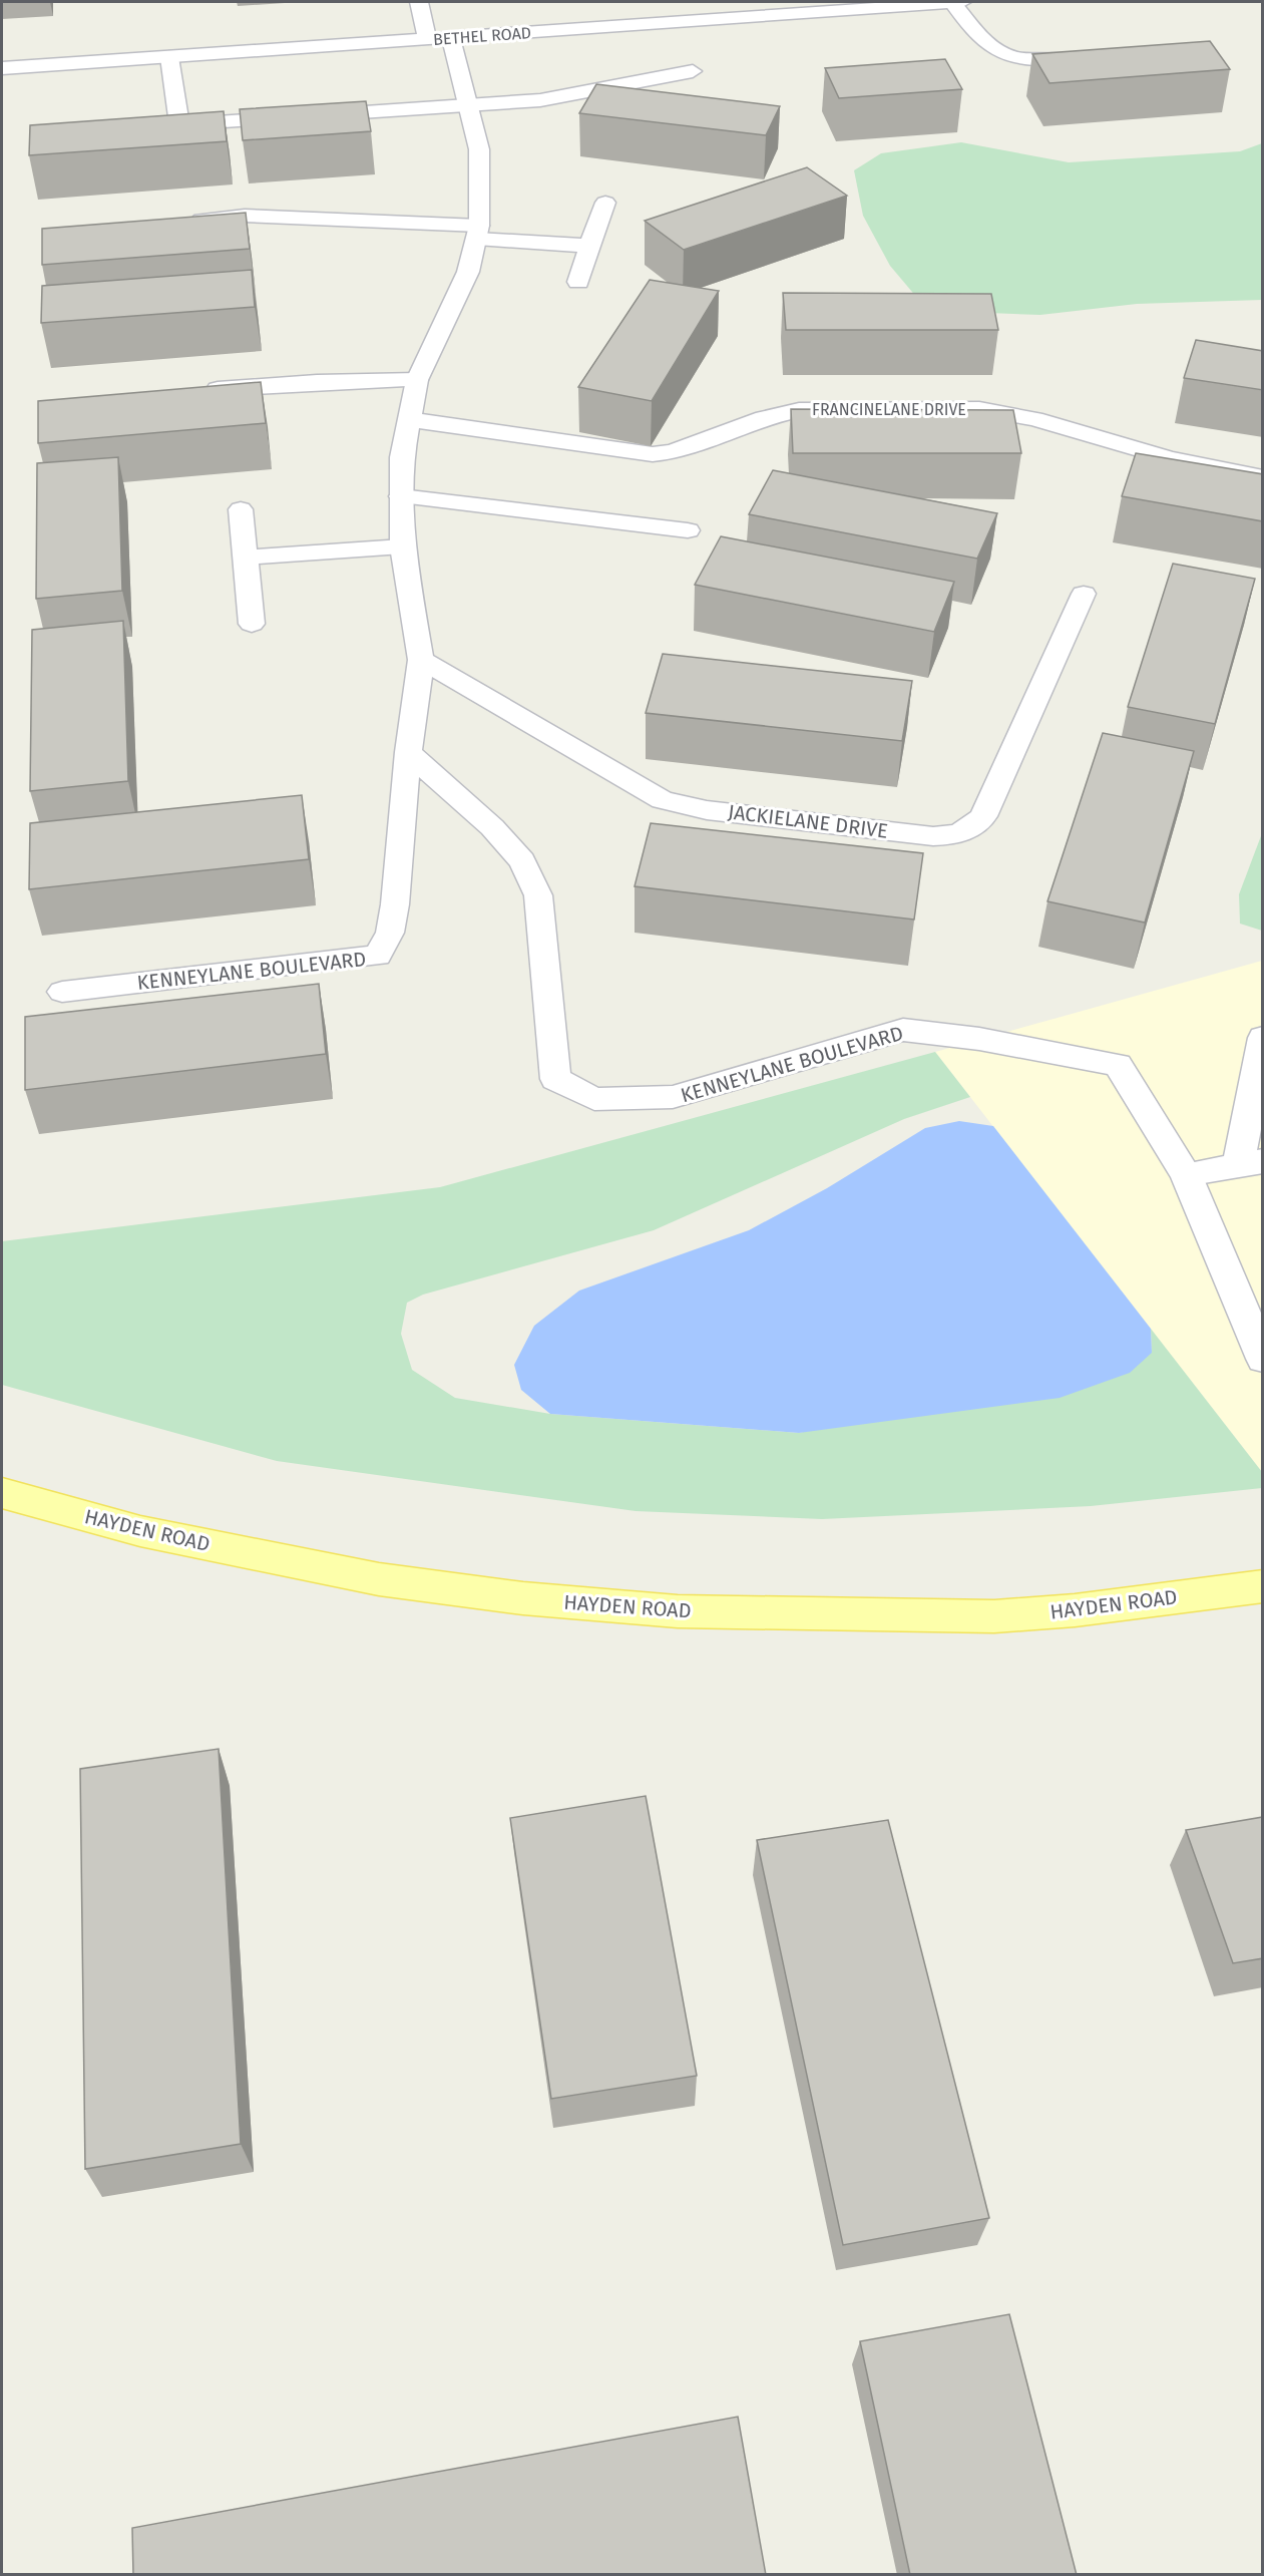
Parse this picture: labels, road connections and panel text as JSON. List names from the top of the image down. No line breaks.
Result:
{"streets":{"main road":["HAYDEN ROAD"],"street":["BETHEL ROAD","FRANCINELANE DRIVE","JACKIELANE DRIVE","KENNEYLANE BOULEVARD"]},"crossings":[["BETHEL ROAD","KENNEYLANE BOULEVARD"],["FRANCINELANE DRIVE","KENNEYLANE BOULEVARD"],["JACKIELANE DRIVE","KENNEYLANE BOULEVARD"]]}
